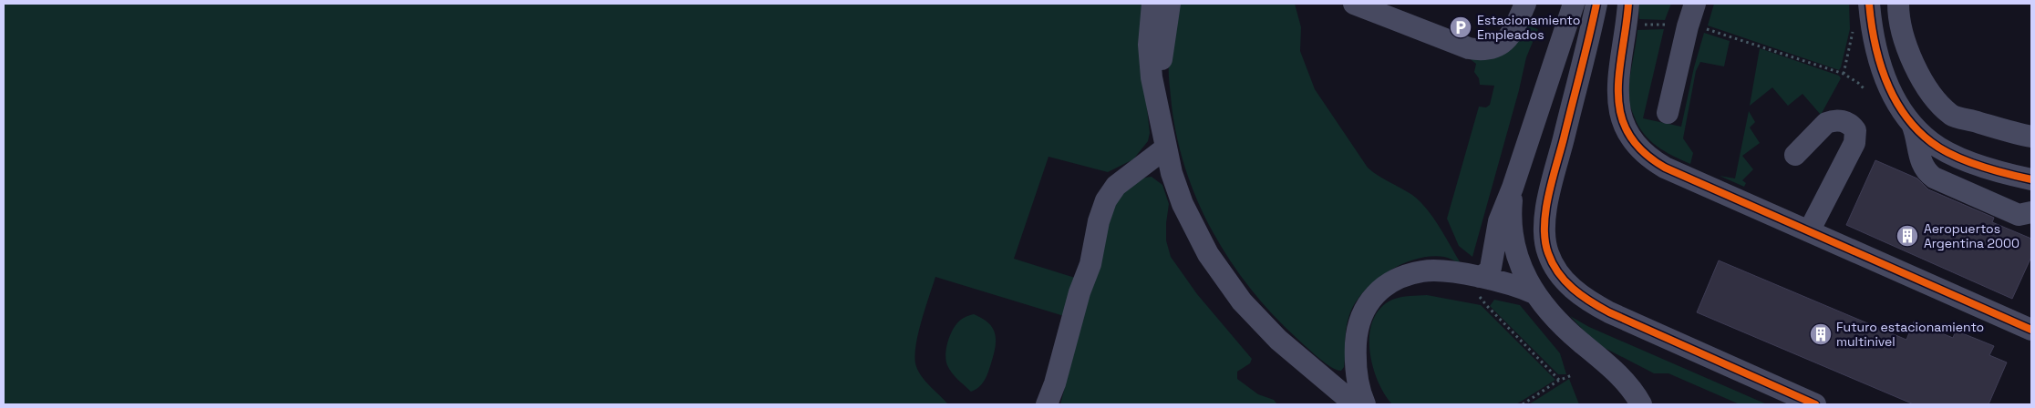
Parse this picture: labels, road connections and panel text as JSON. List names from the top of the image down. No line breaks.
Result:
{"places":{"parking":["Estacionamiento Empleados"],"building":["Aeropuertos Argentina 2000","Futuro estacionamiento multinivel"]}}
